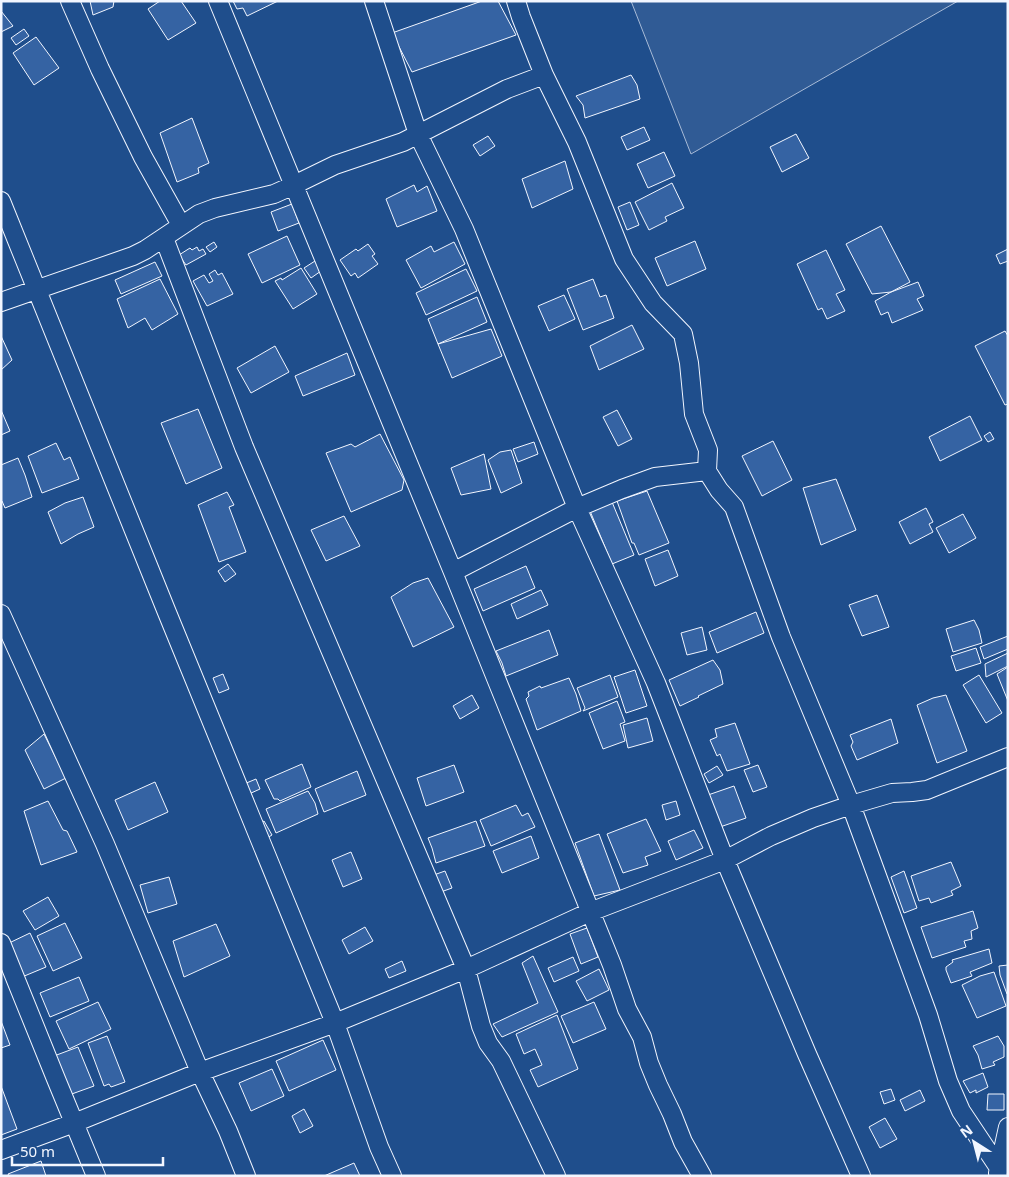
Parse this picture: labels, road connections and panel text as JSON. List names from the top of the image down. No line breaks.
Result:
{"scale_bar":"50 m","north":"top left"}
